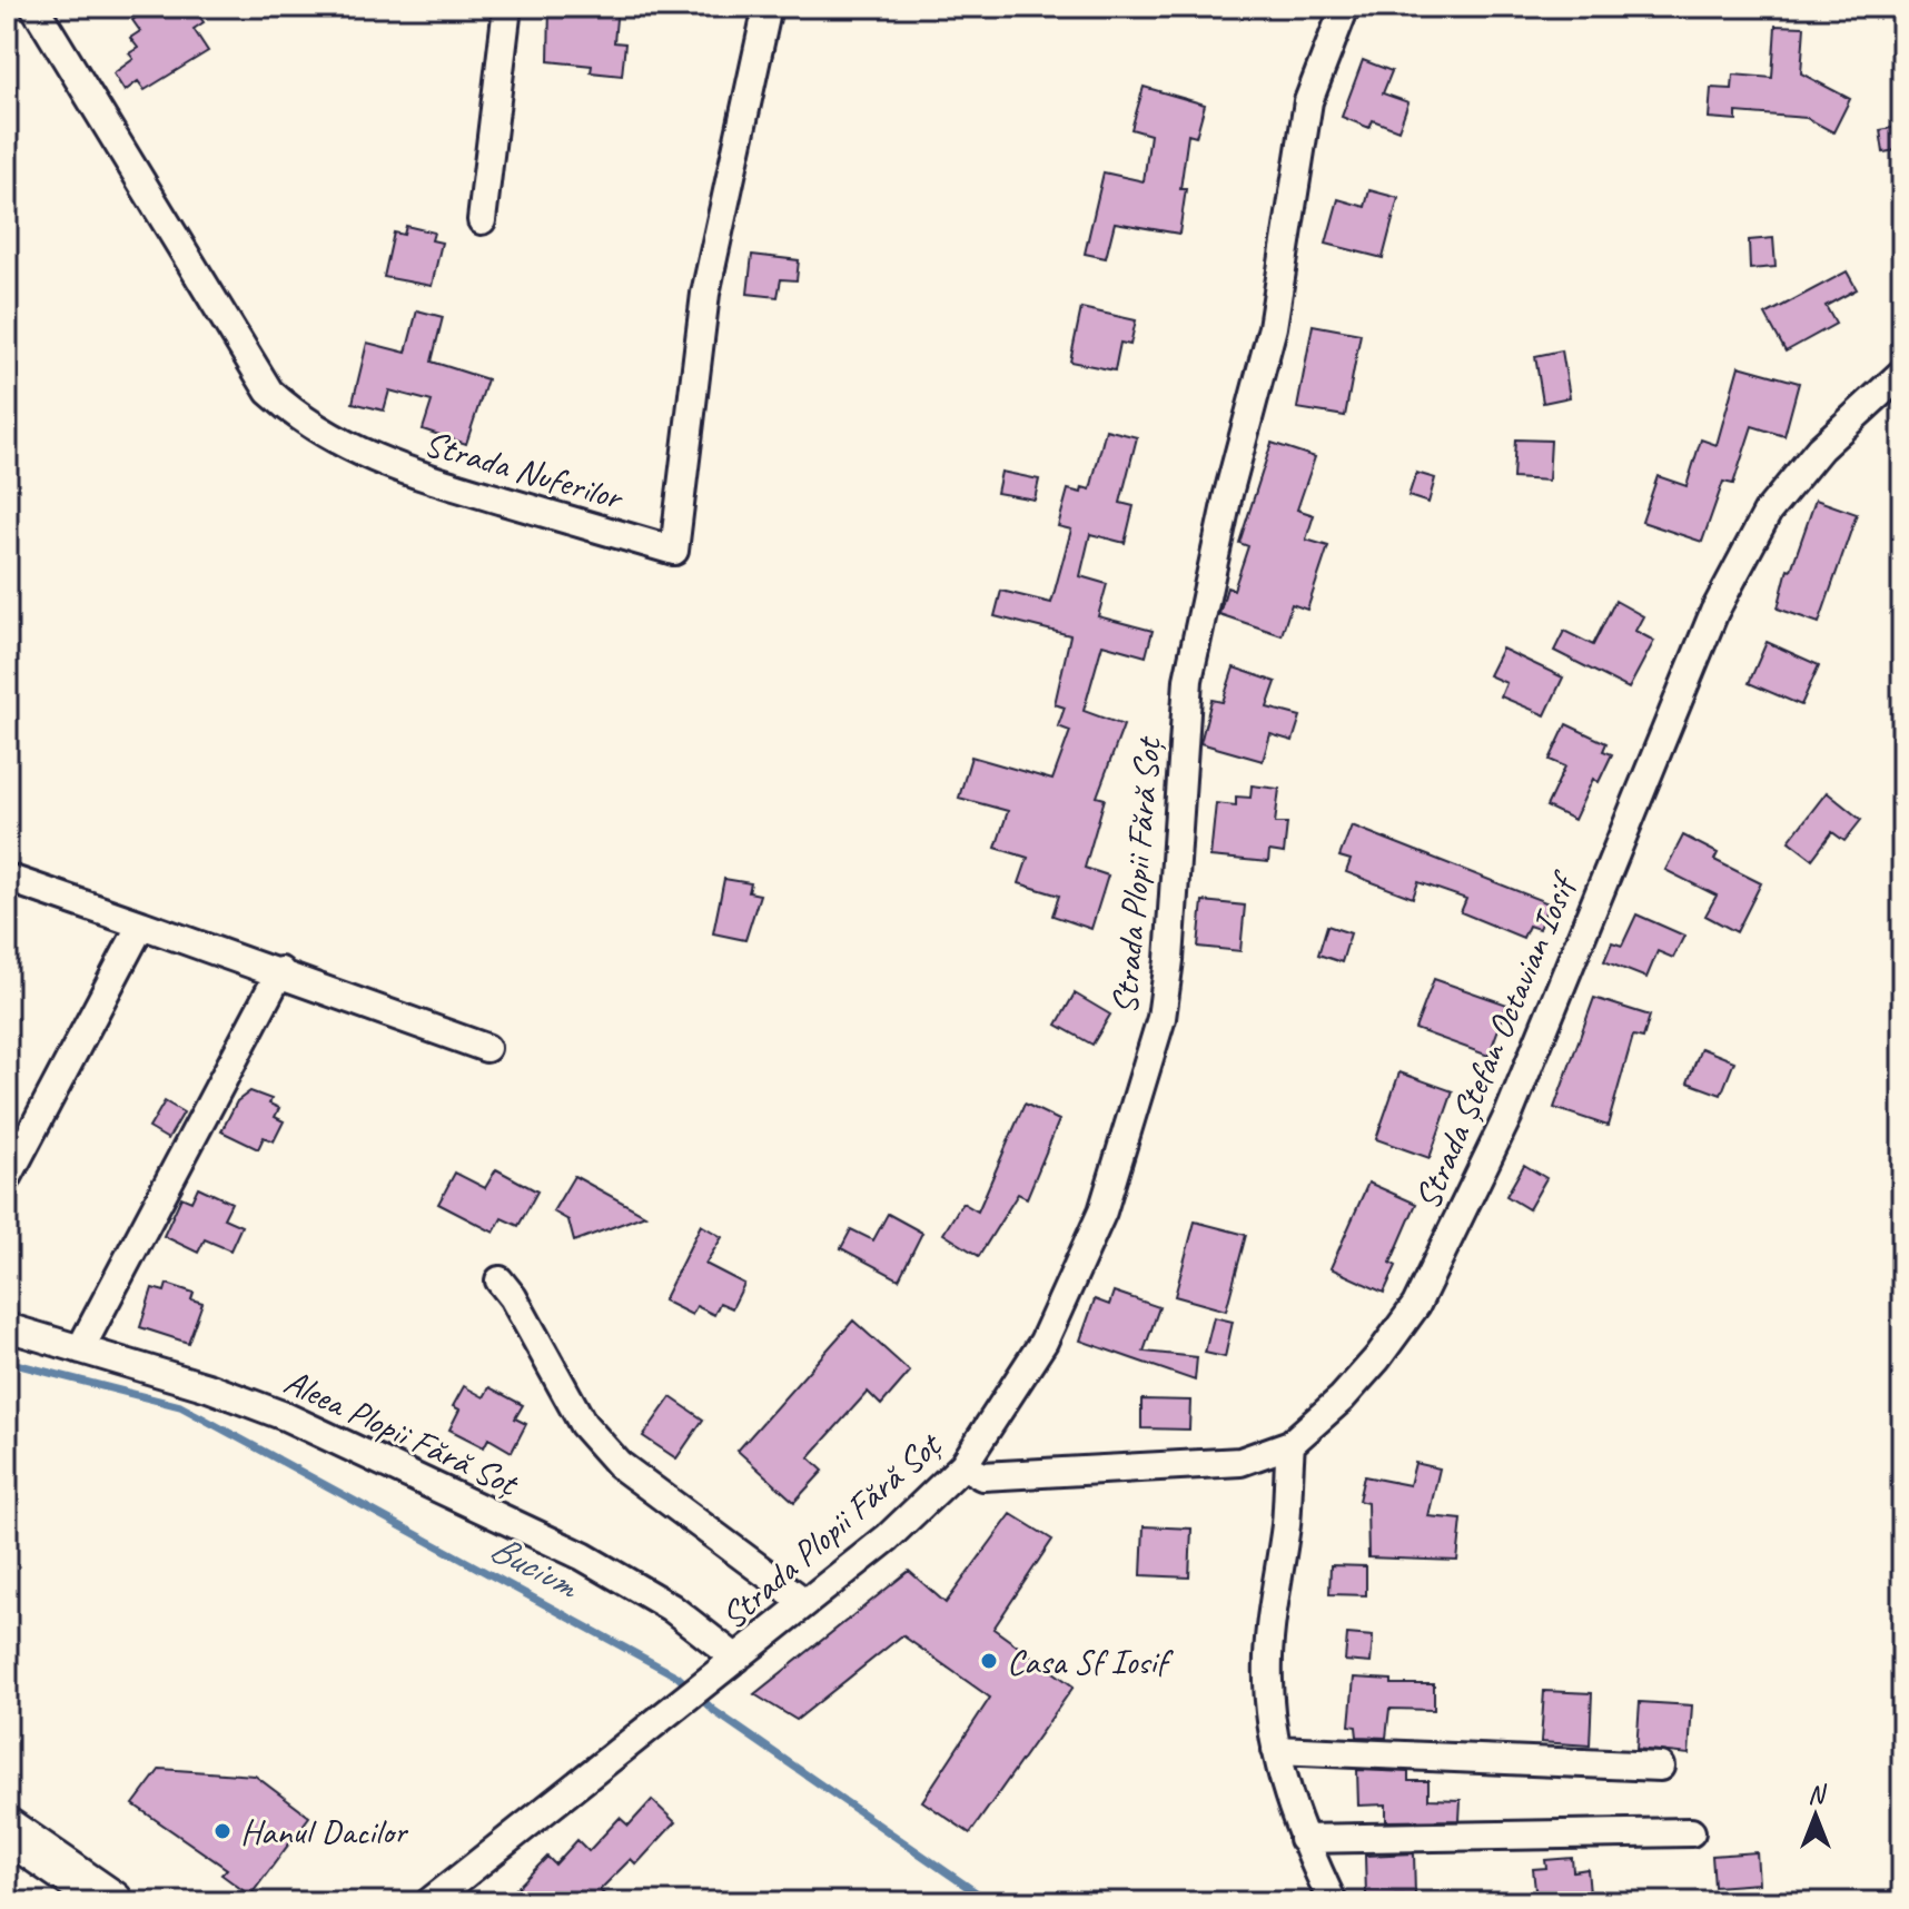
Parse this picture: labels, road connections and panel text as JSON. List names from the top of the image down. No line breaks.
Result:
{"streets":{"street":["Strada Nuferilor","Strada Plopii Fără Soț","Strada Ștefan Octavian Iosif","Aleea Plopii Fără Soț"]},"crossings":[["Strada Plopii Fără Soț","Strada Ștefan Octavian Iosif"],["Strada Plopii Fără Soț","Aleea Plopii Fără Soț"]],"water":["Bucium"],"places":["Casa Sf Iosif","Hanul Dacilor"],"north":"top"}
